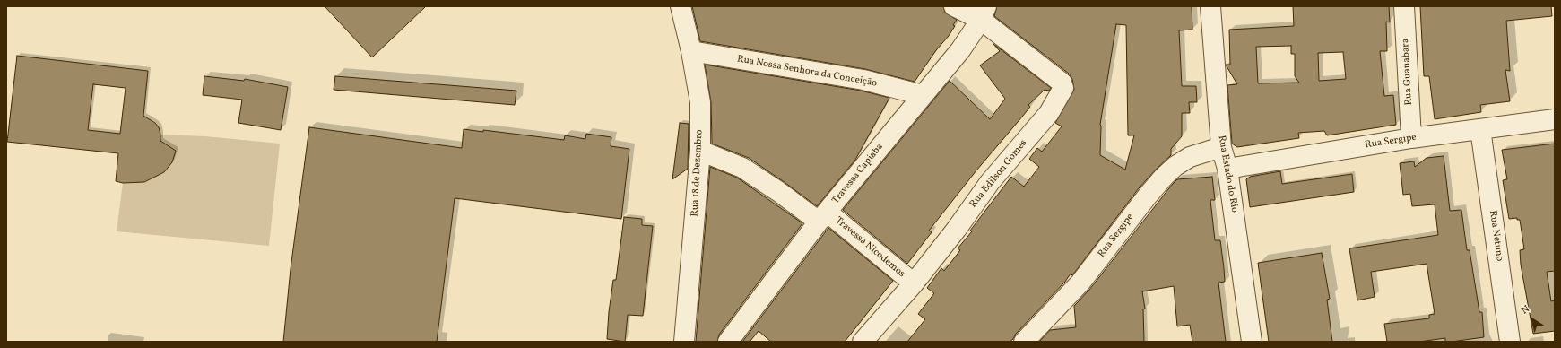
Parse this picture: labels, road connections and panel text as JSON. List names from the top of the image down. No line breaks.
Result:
{"streets":{"street":["Rua Nossa Senhora da Conceição","Rua Guanabara","Rua Sergipe","Rua 18 de Dezembro","Travessa Capiaba","Rua Edilson Gomes","Rua Estado do Rio","Rua Netuno","Travessa Nicodemos"]},"crossings":[["Rua Nossa Senhora da Conceição","Rua 18 de Dezembro"],["Rua Nossa Senhora da Conceição","Travessa Capiaba"],["Rua Guanabara","Rua Sergipe"],["Rua Sergipe","Rua Estado do Rio"],["Rua Sergipe","Rua Netuno"],["Rua 18 de Dezembro","Travessa Nicodemos"],["Travessa Capiaba","Rua Edilson Gomes"],["Travessa Capiaba","Travessa Nicodemos"],["Rua Edilson Gomes","Travessa Nicodemos"]],"north":"top left"}
